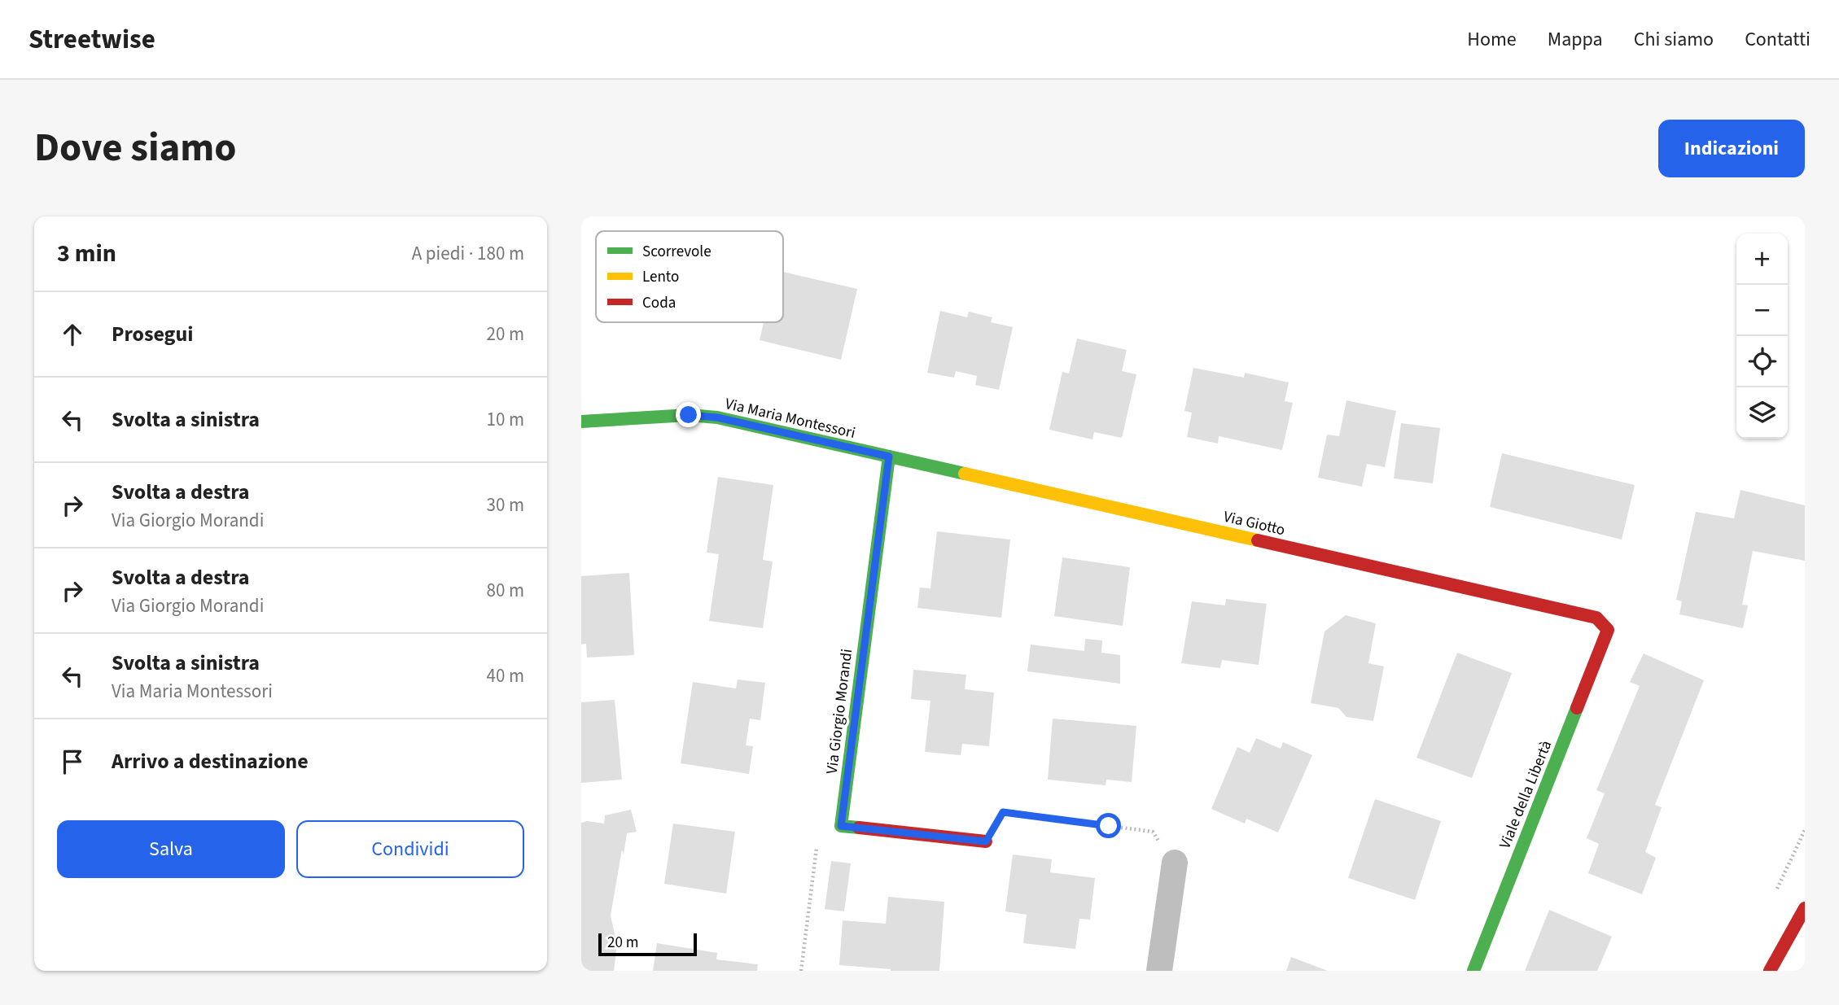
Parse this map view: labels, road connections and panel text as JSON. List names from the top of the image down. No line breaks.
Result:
{"streets":{"street":["Via Maria Montessori","Via Giotto","Via Giorgio Morandi","Viale della Libertà"]},"crossings":[["Via Maria Montessori","Via Giotto"],["Via Maria Montessori","Via Giorgio Morandi"],["Via Giotto","Via Giorgio Morandi"],["Via Giotto","Viale della Libertà"]],"legend":["Scorrevole","Lento","Coda"],"scale_bar":"20 m","page":{"header":"Streetwise","nav":["Home","Mappa","Chi siamo","Contatti"],"title":"Dove siamo","buttons":["Indicazioni",["Salva","Condividi"]],"heading":["3 min","A piedi · 180 m"],"map_buttons":["+","−"],"list":[["Prosegui","20 m"],["Svolta a sinistra","10 m"],["Svolta a destra","Via Giorgio Morandi","30 m"],["Svolta a destra","Via Giorgio Morandi","80 m"],["Svolta a sinistra","Via Maria Montessori","40 m"],"Arrivo a destinazione"],"scale":"20 m"}}
